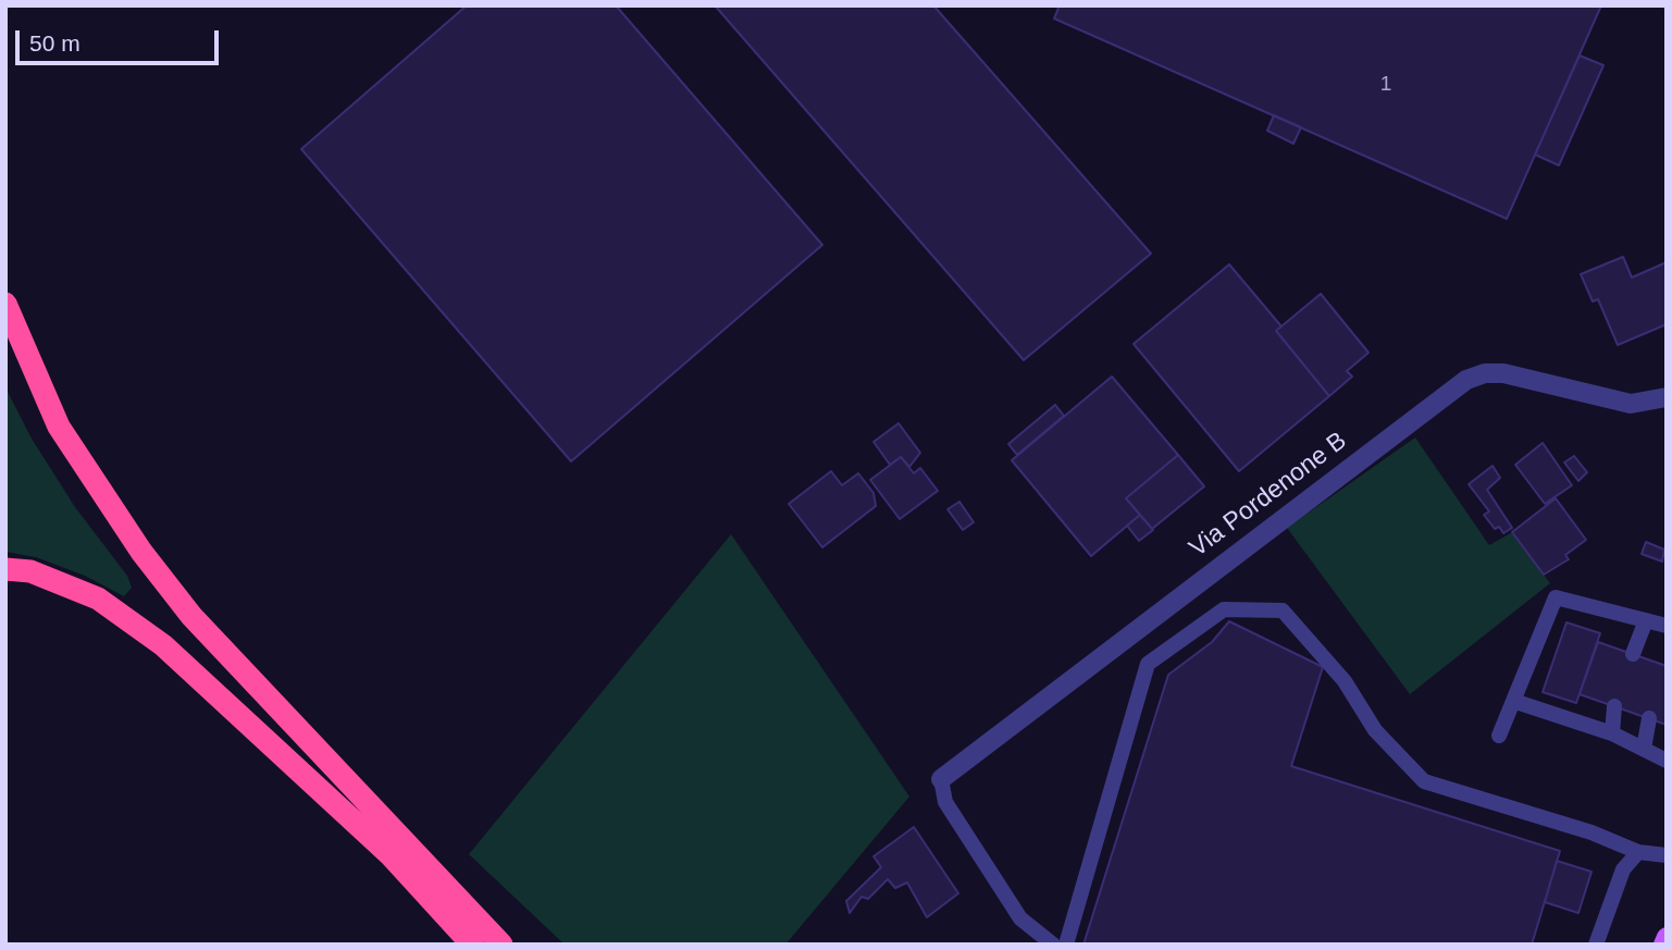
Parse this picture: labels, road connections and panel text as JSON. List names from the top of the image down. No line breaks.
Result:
{"streets":{"street":["Via Pordenone B"]},"house_numbers":["1"],"scale_bar":"50 m"}
